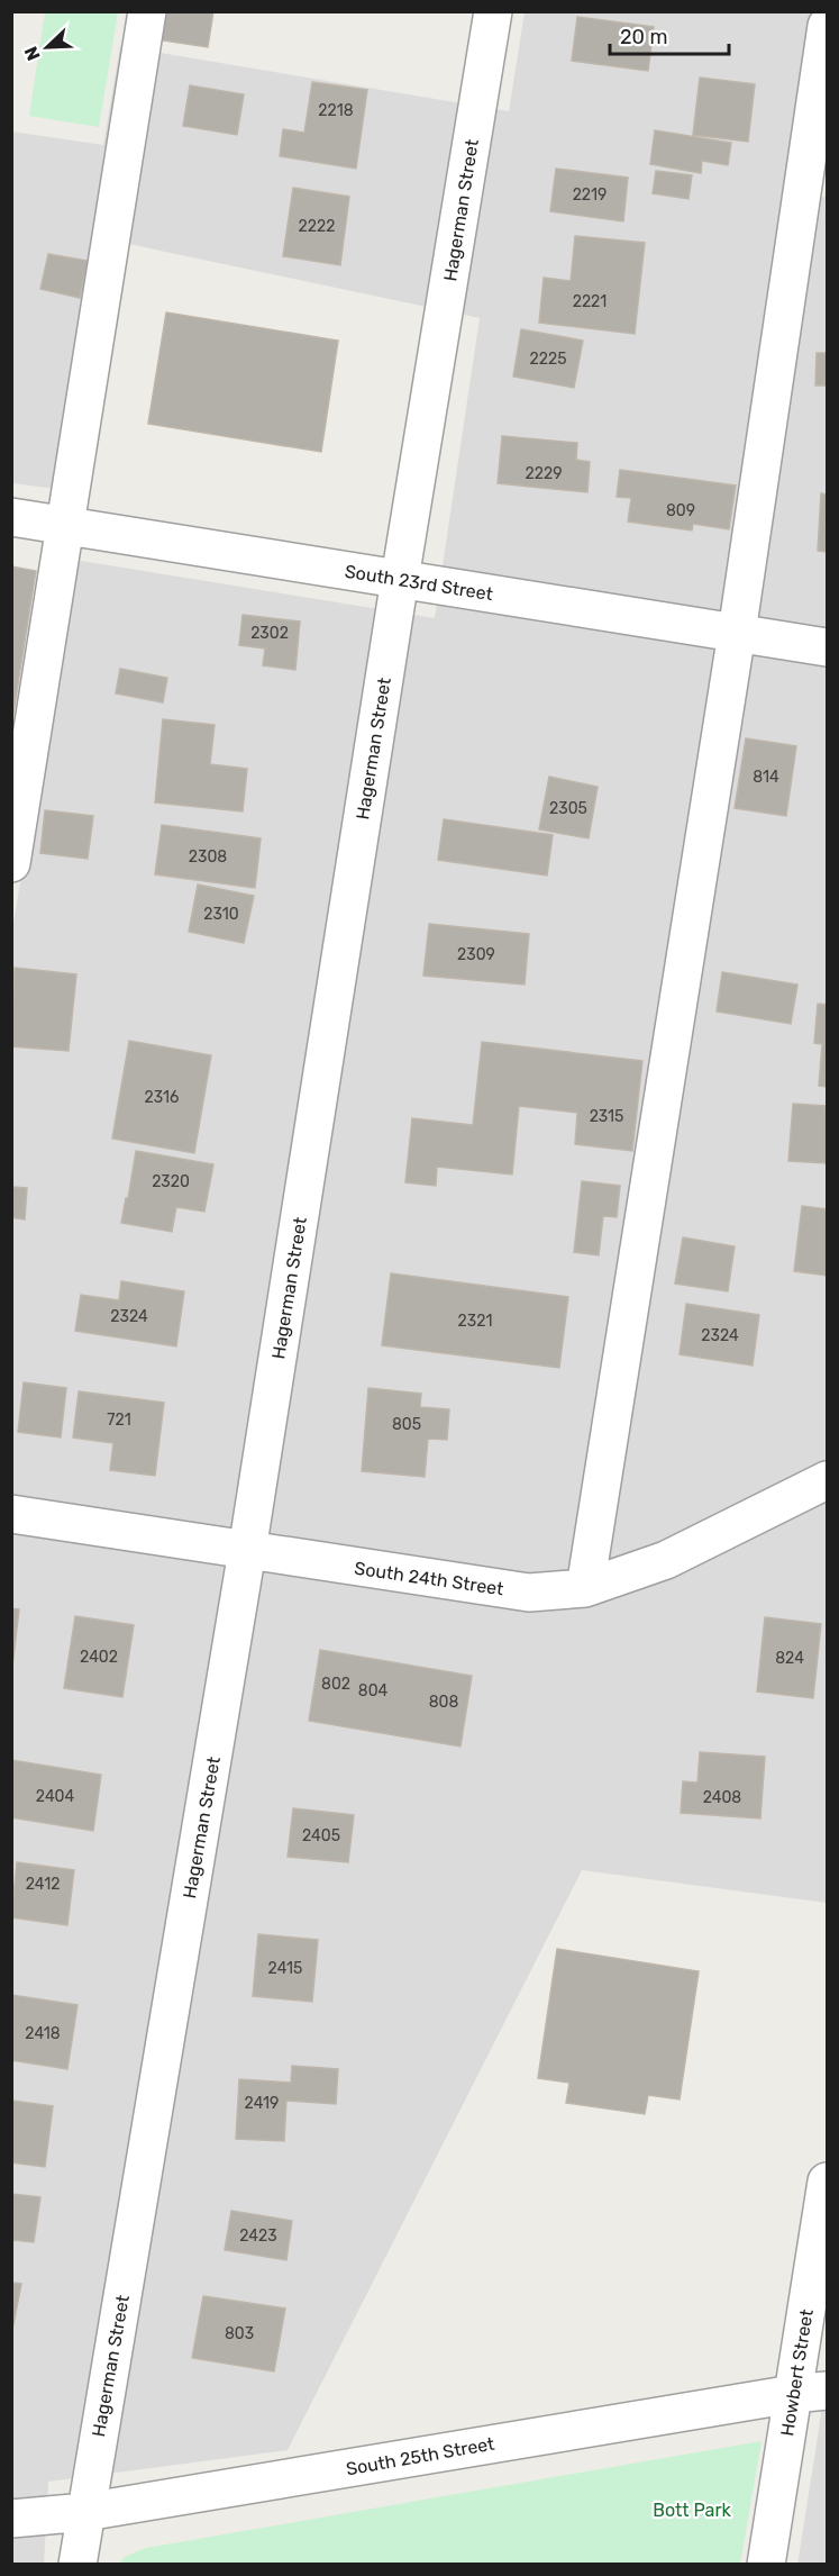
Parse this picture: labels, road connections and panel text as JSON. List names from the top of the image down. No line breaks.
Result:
{"streets":{"street":["Hagerman Street","South 23rd Street","South 24th Street","Howbert Street","South 25th Street"]},"crossings":[["Hagerman Street","South 23rd Street"],["Hagerman Street","South 24th Street"],["Hagerman Street","South 25th Street"],["Howbert Street","South 25th Street"]],"parks":["Bott Park"],"house_numbers":["2218","2219","2222","2221","2225","2229","809","2302","814","2305","2308","2310","2309","2316","2315","2320","2324","2321","2324","721","805","2402","824","802","804","808","2404","2408","2405","2412","2415","2418","2419","2423","803"],"scale_bar":"20 m","north":"bottom left"}
